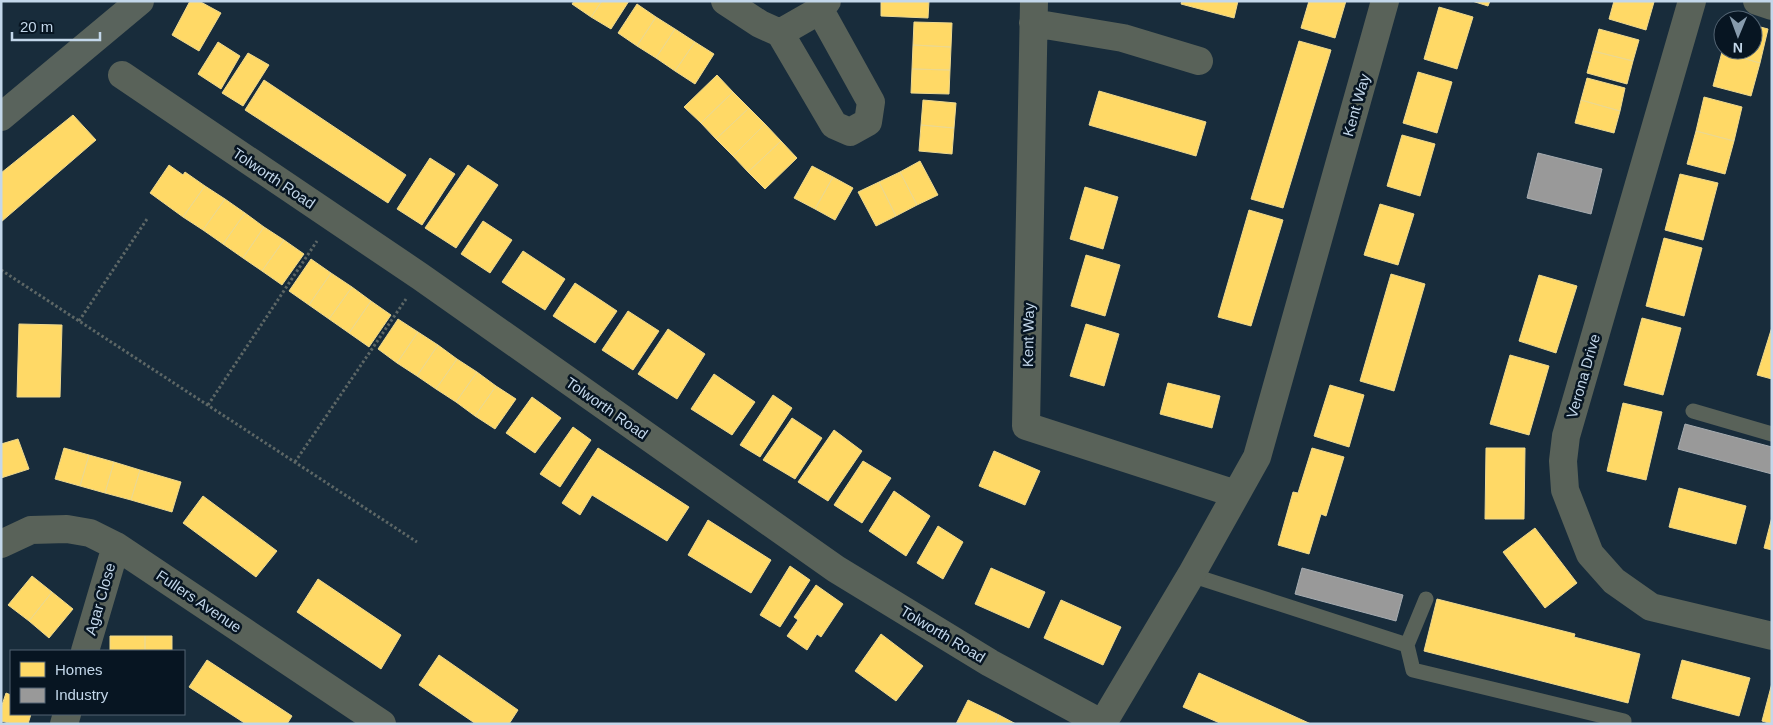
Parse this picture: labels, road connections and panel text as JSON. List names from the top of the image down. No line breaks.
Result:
{"streets":{"street":["Kent Way","Tolworth Road","Verona Drive","Agar Close","Fullers Avenue"]},"crossings":[["Kent Way","Tolworth Road"],["Agar Close","Fullers Avenue"]],"legend":["Homes","Industry"],"scale_bar":"20 m","north":"bottom"}
